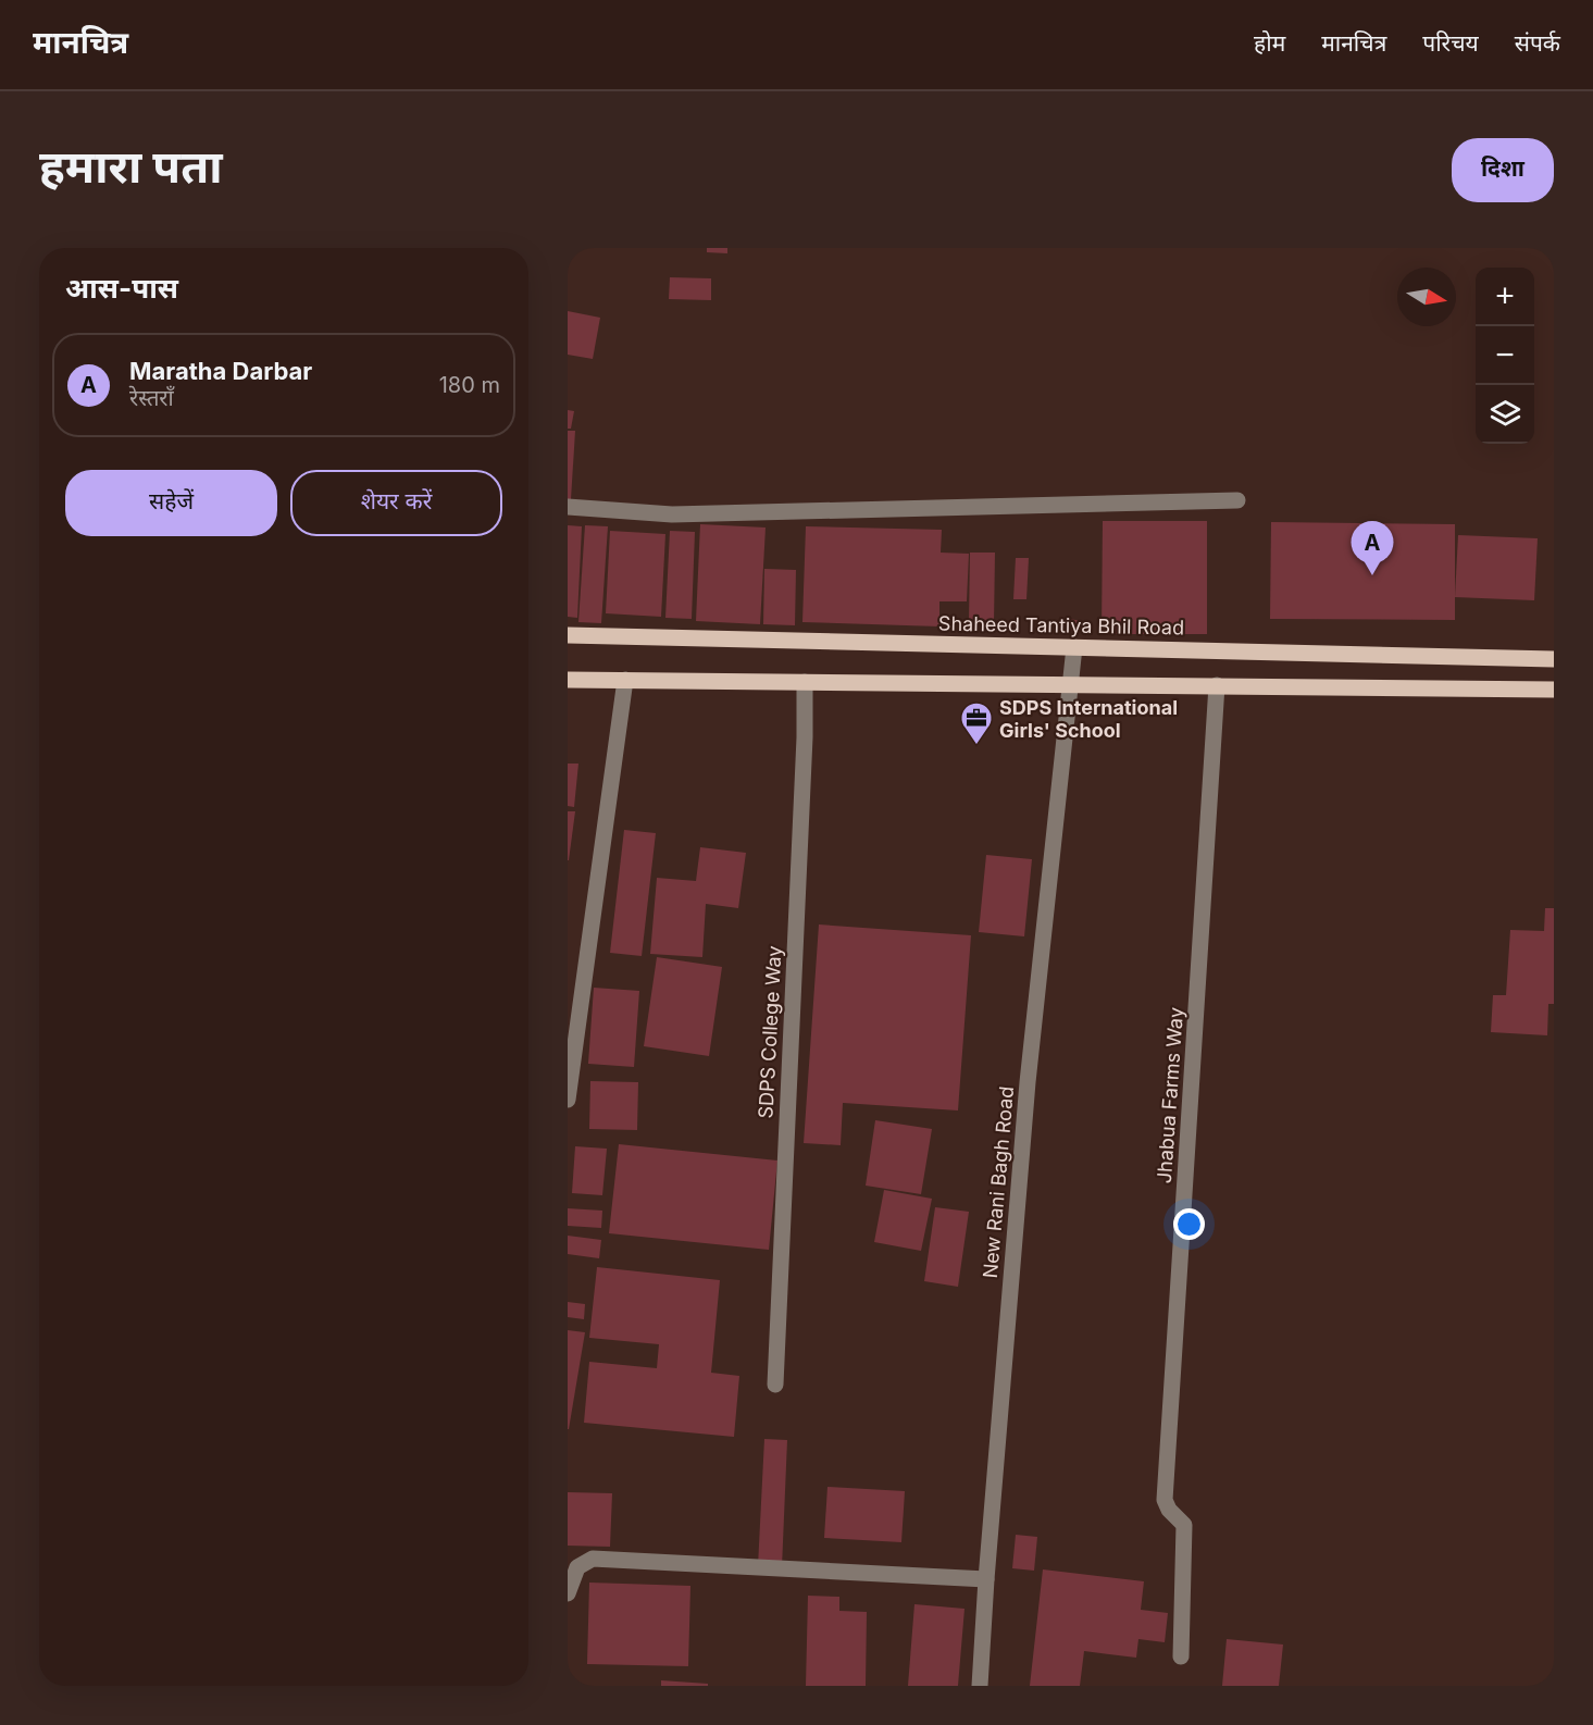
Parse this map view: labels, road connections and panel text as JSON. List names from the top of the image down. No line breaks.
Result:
{"streets":{"main road":["Shaheed Tantiya Bhil Road"],"street":["SDPS College Way","Jhabua Farms Way","New Rani Bagh Road"]},"crossings":[["Shaheed Tantiya Bhil Road","New Rani Bagh Road"]],"places":{"office":["SDPS International Girls' School"]},"north":"right","page":{"header":"मानचित्र","nav":["होम","मानचित्र","परिचय","संपर्क"],"title":"हमारा पता","buttons":["दिशा",["सहेजें","शेयर करें"]],"heading":"आस-पास","map_buttons":["+","−"],"list":[{"mark":"A","name":"Maratha Darbar","note":"रेस्तराँ","value":"180 m"}],"pins":"A"}}
